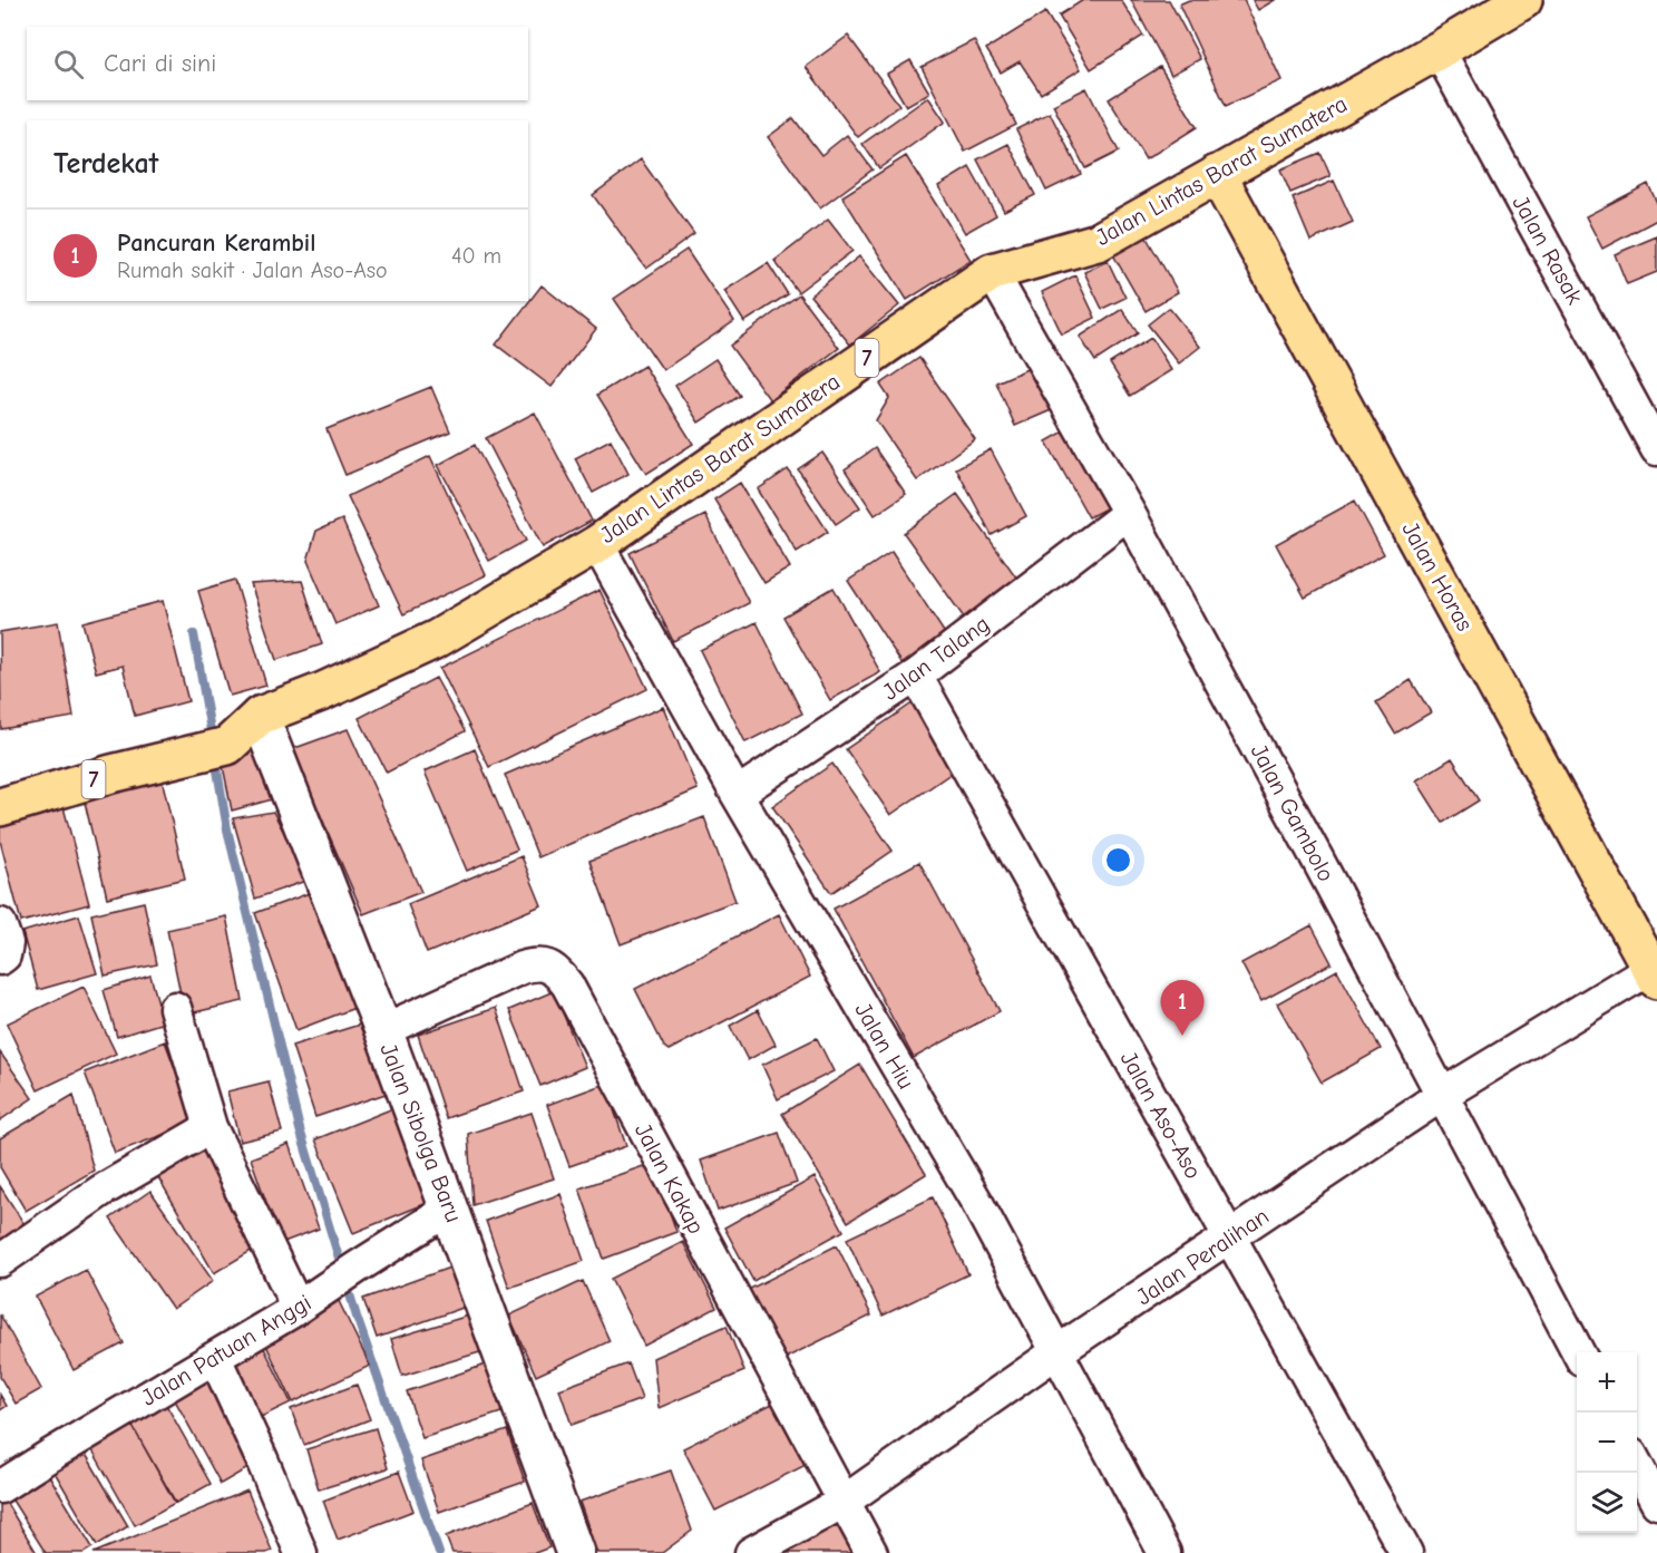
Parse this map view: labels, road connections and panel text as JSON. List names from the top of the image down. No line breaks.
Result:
{"streets":{"highway":["Jalan Lintas Barat Sumatera","7","Jalan Horas"],"street":["Jalan Rasak","Jalan Talang","Jalan Gambolo","Jalan Hiu","Jalan Aso-Aso","Jalan Sibolga Baru","Jalan Kakap","Jalan Peralihan","Jalan Patuan Anggi"]},"crossings":[["Jalan Lintas Barat Sumatera","Jalan Rasak"],["Jalan Lintas Barat Sumatera","Jalan Horas"],["Jalan Lintas Barat Sumatera","Jalan Gambolo"],["Jalan Lintas Barat Sumatera","Jalan Hiu"],["Jalan Lintas Barat Sumatera","Jalan Sibolga Baru"],["Jalan Horas","Jalan Peralihan"],["Jalan Talang","Jalan Gambolo"],["Jalan Talang","Jalan Hiu"],["Jalan Talang","Jalan Aso-Aso"],["Jalan Gambolo","Jalan Peralihan"],["Jalan Hiu","Jalan Peralihan"],["Jalan Aso-Aso","Jalan Peralihan"],["Jalan Sibolga Baru","Jalan Kakap"],["Jalan Sibolga Baru","Jalan Patuan Anggi"],["Jalan Kakap","Jalan Peralihan"]],"page":{"search":"Cari di sini","heading":"Terdekat","list":[{"mark":"1","name":"Pancuran Kerambil","note":"Rumah sakit · Jalan Aso-Aso","value":"40 m"}],"pins":"1","map_buttons":["+","−"]}}
